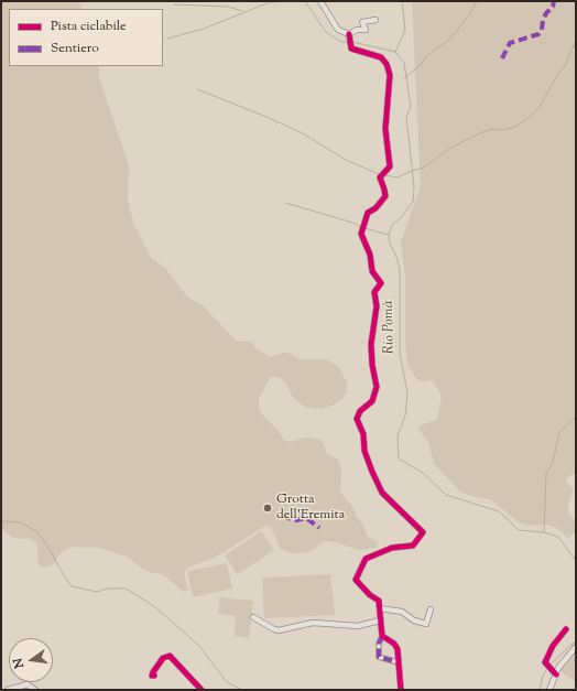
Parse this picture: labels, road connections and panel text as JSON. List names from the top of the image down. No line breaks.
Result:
{"water":["Rio Pomà"],"places":["Grotta dell'Eremita"],"legend":["Pista ciclabile","Sentiero"],"north":"left"}
